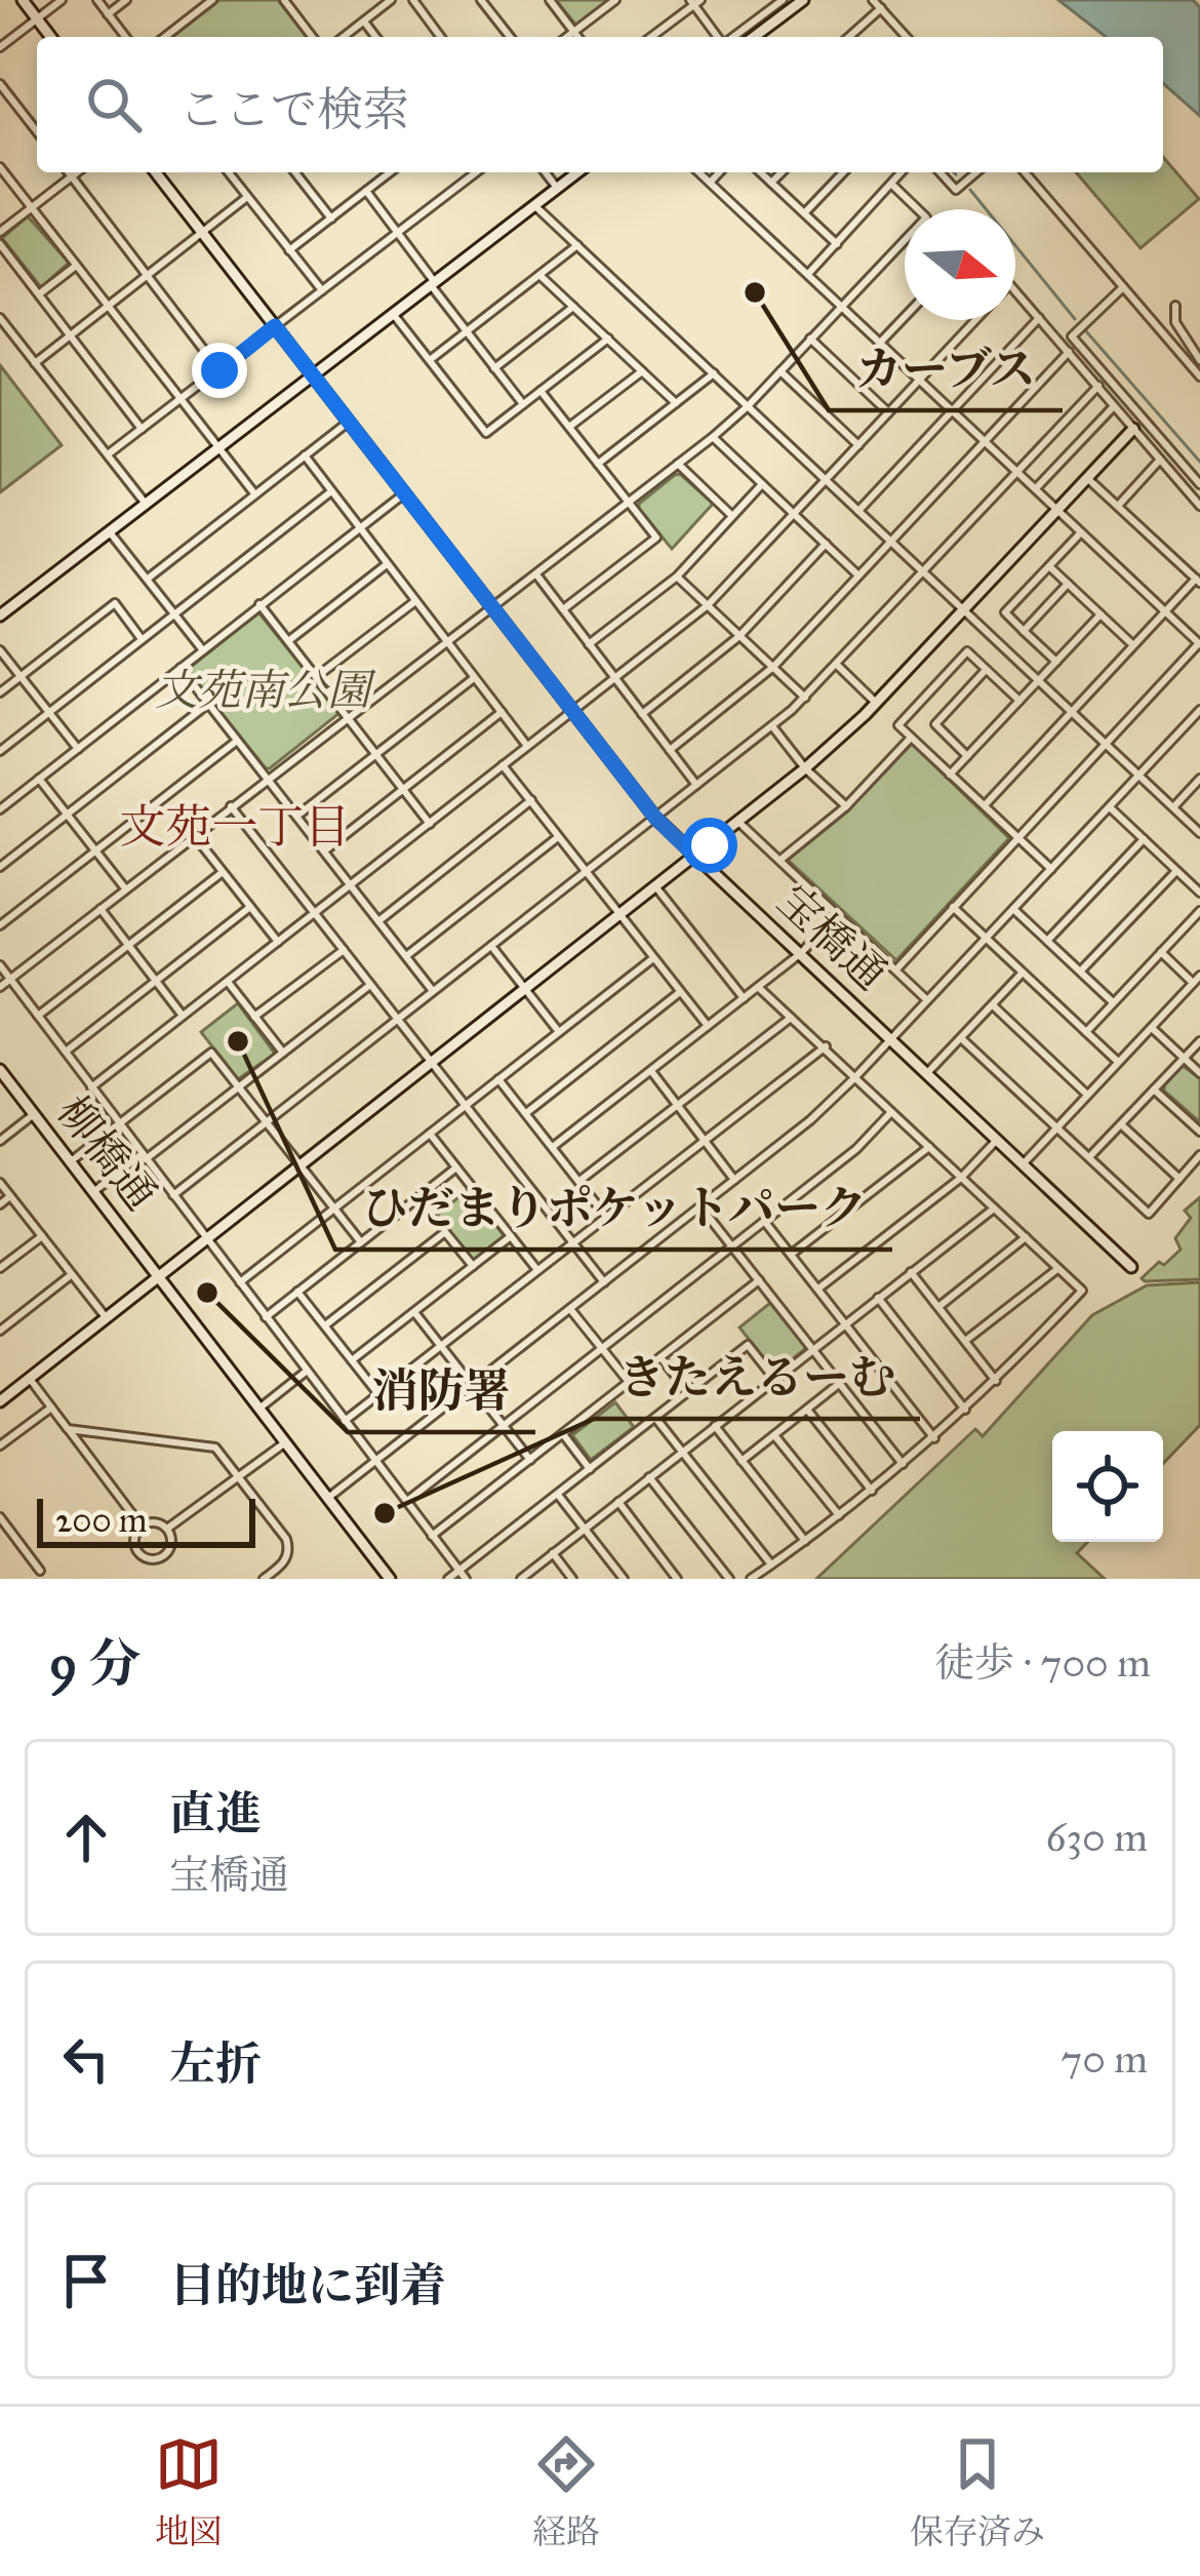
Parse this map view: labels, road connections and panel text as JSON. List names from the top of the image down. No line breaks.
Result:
{"streets":{"street":["宝橋通","柳橋通"]},"districts":["文苑一丁目"],"parks":["文苑南公園"],"places":["カーブス","ひだまりポケットパーク","消防署","きたえるーむ"],"scale_bar":"200 m","north":"right","page":{"search":"ここで検索","scale":"200 m","heading":["9 分","徒歩 · 700 m"],"list":[["直進","宝橋通","630 m"],["左折","70 m"],"目的地に到着"],"nav":["地図","経路","保存済み"]}}
